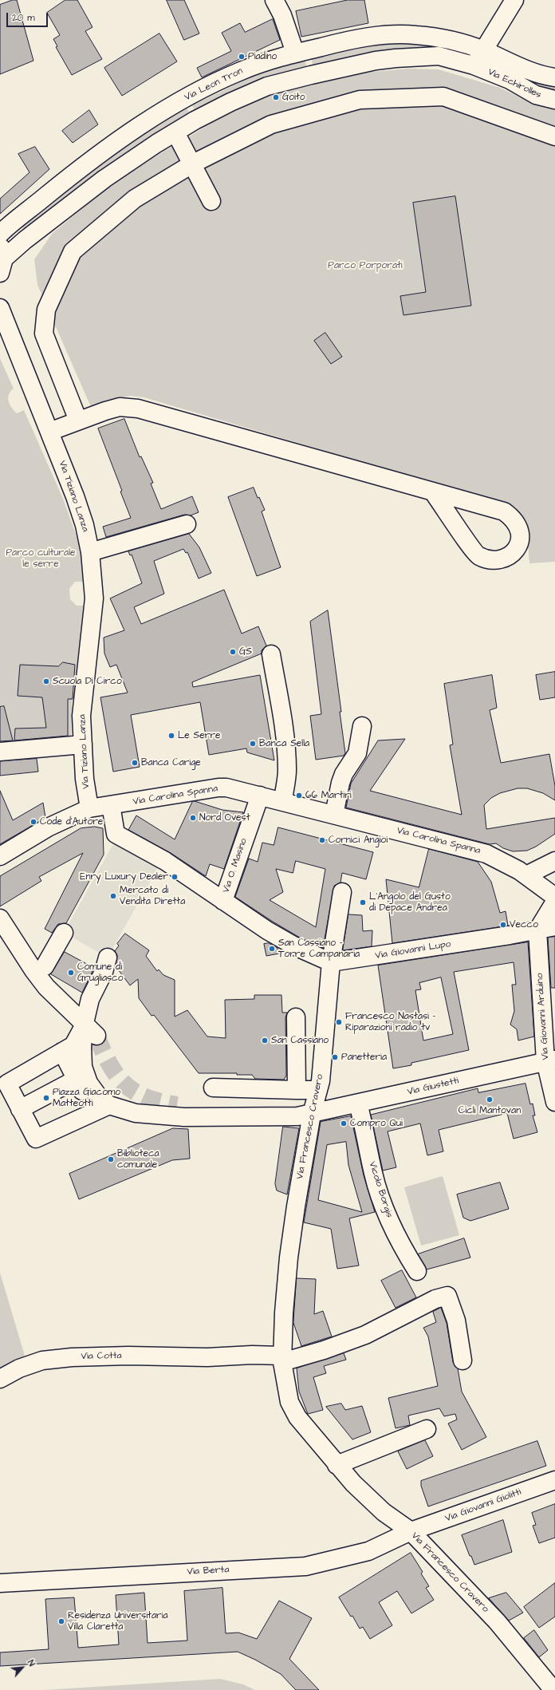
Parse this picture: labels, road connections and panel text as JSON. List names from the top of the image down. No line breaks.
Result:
{"streets":{"street":["Via Echirolles","Via Leon Tron","Via Tiziano Lanza","Via Carolina Spanna","Via O. Masino","Via Giovanni Lupo","Via Giovanni Arduino","Via Giustetti","Via Francesco Cravero","Vicolo Borgis","Via Cotta","Via Giovanni Giolitti","Via Berta"]},"crossings":[["Via Echirolles","Via Leon Tron"],["Via Tiziano Lanza","Via Carolina Spanna"],["Via Carolina Spanna","Via O. Masino"],["Via Giovanni Lupo","Via Giovanni Arduino"],["Via Giovanni Lupo","Via Francesco Cravero"],["Via Giovanni Arduino","Via Giustetti"],["Via Giustetti","Via Francesco Cravero"],["Via Giustetti","Vicolo Borgis"],["Via Francesco Cravero","Via Cotta"],["Via Francesco Cravero","Via Giovanni Giolitti"],["Via Francesco Cravero","Via Berta"],["Via Giovanni Giolitti","Via Berta"]],"parks":["Parco Porporati","Parco culturale le serre"],"places":["Piadino","Goito","GS","Scuola Di Circo","Le Serre","Banca Sella","Banca Carige","66 Martiri","Nord Ovest","Code d'Autore","Cornici Angioi","Enry Luxury Dealer","Mercato di Vendita Diretta","L'Angolo del Gusto di Depace Andrea","Vecco","San Cassiano - Torre Campanaria","Comune di Grugliasco","Francesco Nastasi - Riparazioni radio tv","San Cassiano","Panetteria","Piazza Giacomo Matteotti","Cicli Mantovan","Compro Qui","Biblioteca comunale","Residenza Universitaria Villa Claretta"],"scale_bar":"20 m","north":"top right"}
